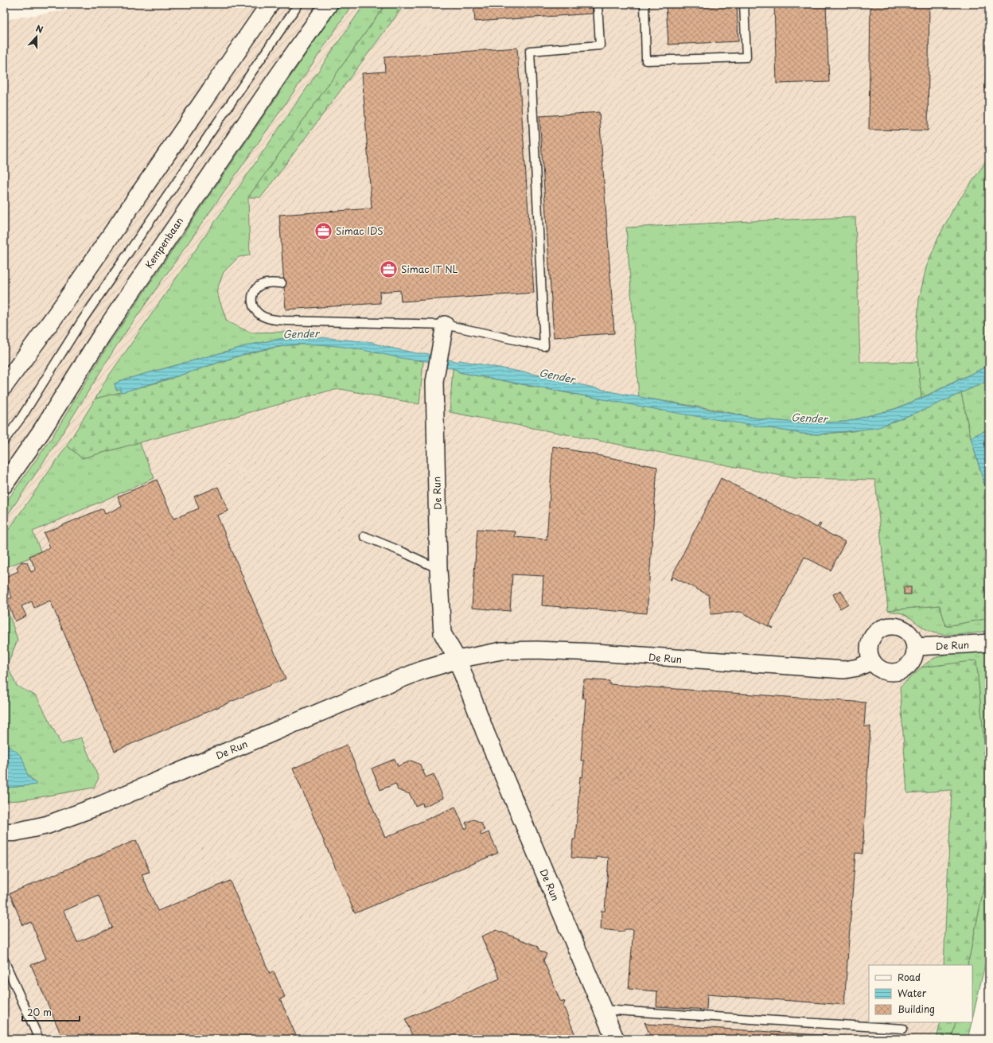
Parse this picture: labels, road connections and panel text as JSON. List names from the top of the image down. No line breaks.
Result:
{"streets":{"main road":["Kempenbaan","De Run"]},"water":["Gender"],"places":{"office":["Simac IDS","Simac IT NL"]},"legend":["Road","Water","Building"],"scale_bar":"20 m","north":"top"}
